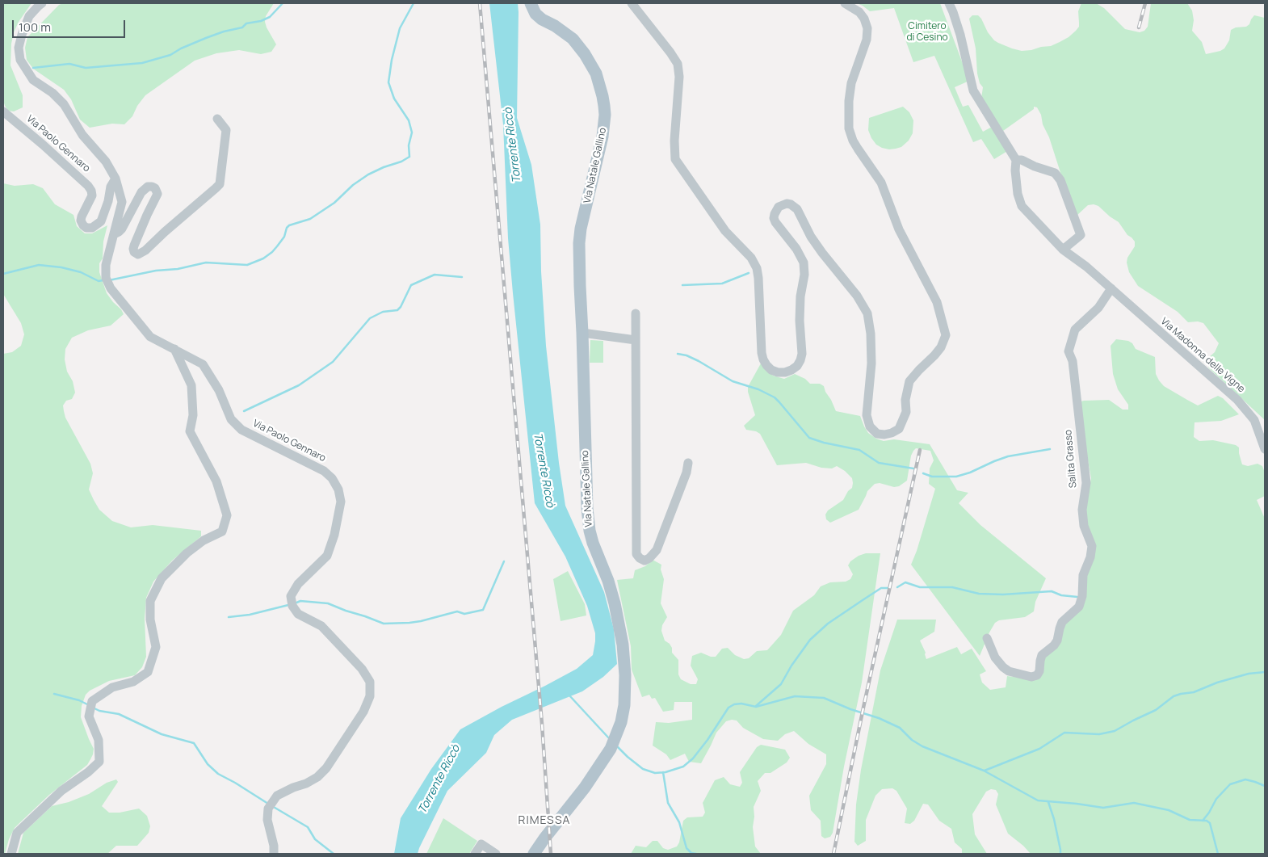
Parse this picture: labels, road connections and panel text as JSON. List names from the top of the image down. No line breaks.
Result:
{"streets":{"main road":["Via Natale Gallino"],"street":["Via Paolo Gennaro","Via Madonna delle Vigne","Salita Grasso"]},"crossings":[["Via Madonna delle Vigne","Salita Grasso"]],"districts":["RIMESSA"],"water":["Torrente Riccò"],"parks":["Cimitero di Cesino"],"scale_bar":"100 m"}
